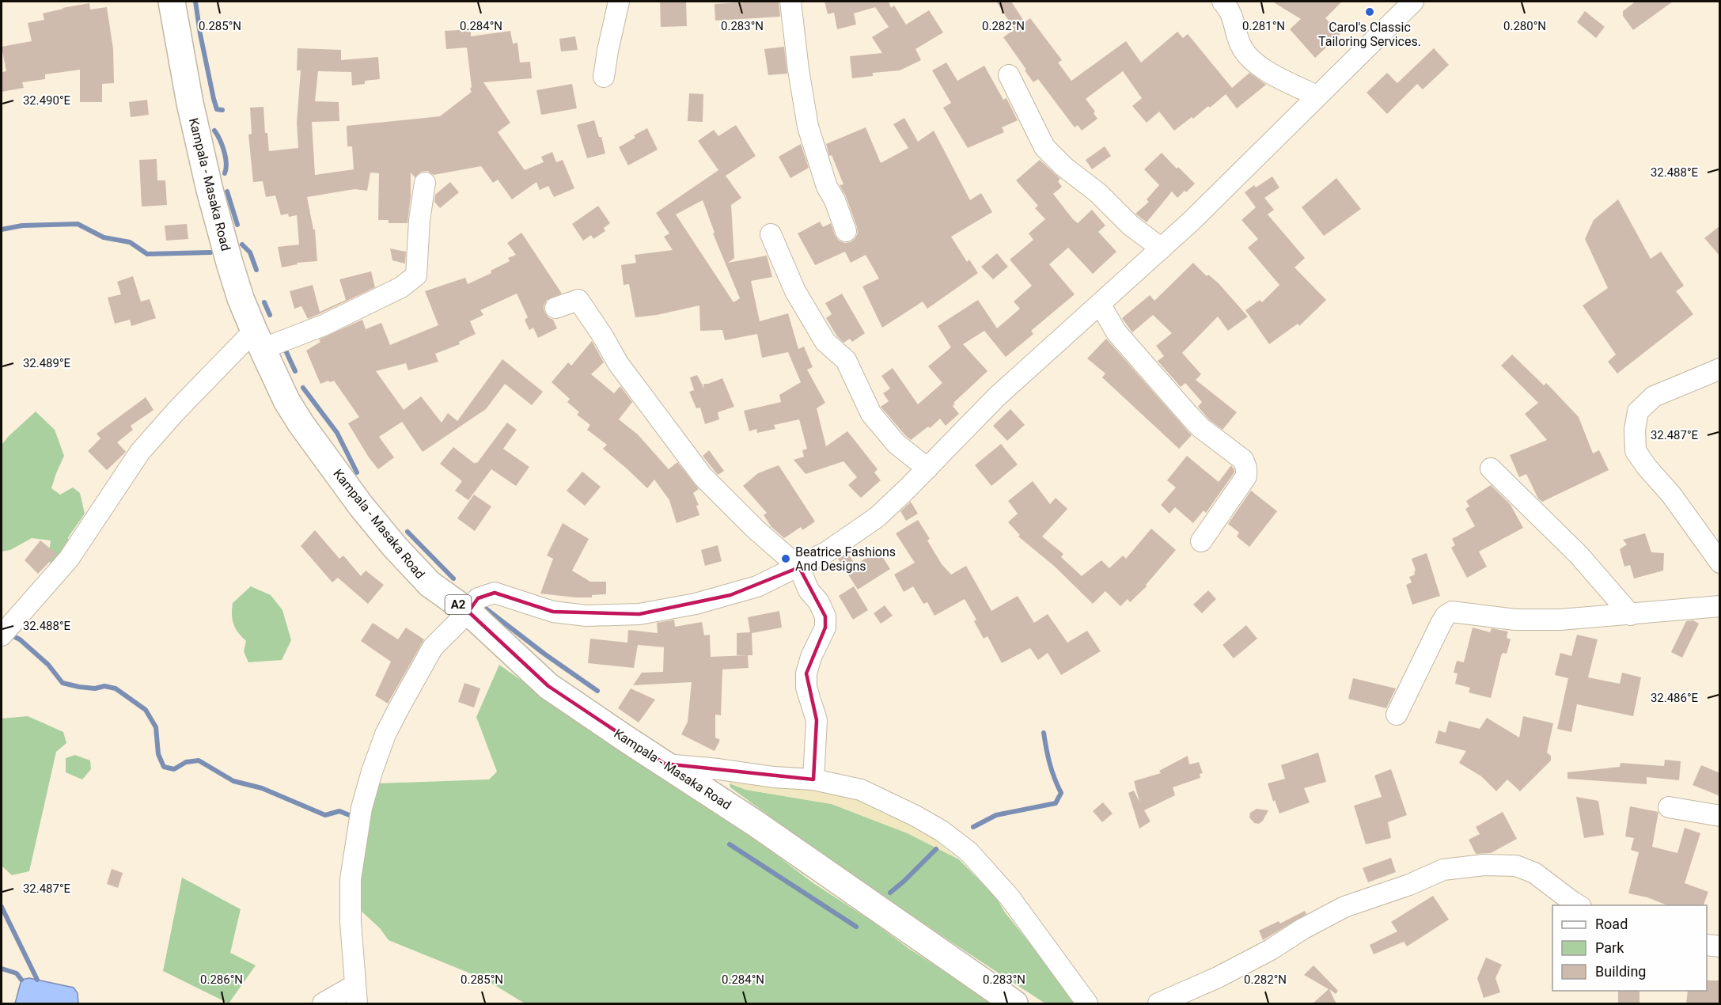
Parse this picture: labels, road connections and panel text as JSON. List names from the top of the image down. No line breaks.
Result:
{"streets":{"main road":["Kampala - Masaka Road","A2"]},"places":["Carol's Classic Tailoring Services.","Beatrice Fashions And Designs"],"legend":["Road","Park","Building"],"coordinates":["0.280°N","0.285°N","0.284°N","0.283°N","0.282°N","0.281°N","32.490°E","32.488°E","32.489°E","32.487°E","32.486°E","0.286°N"]}
